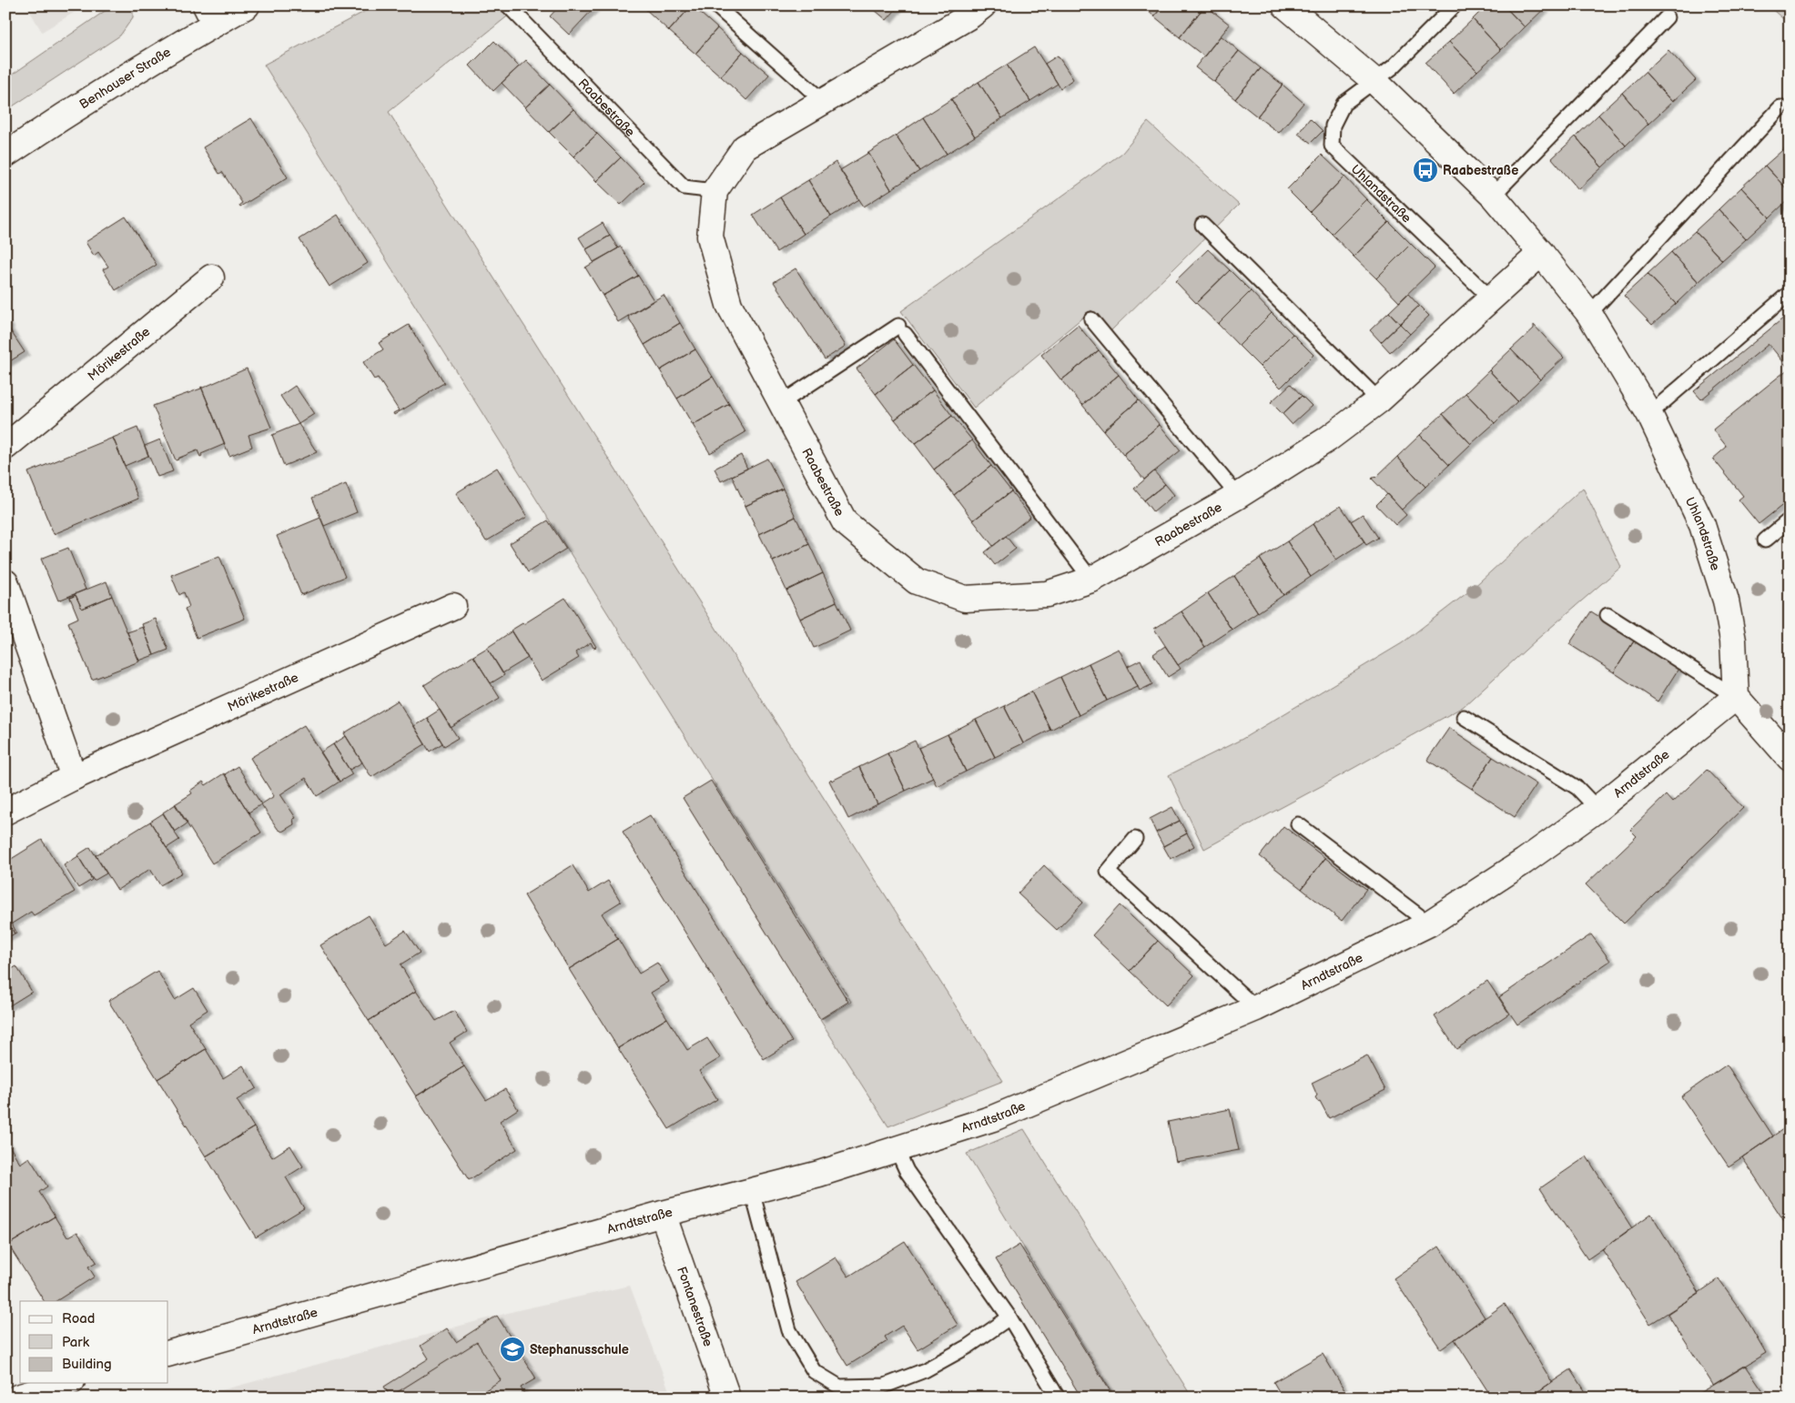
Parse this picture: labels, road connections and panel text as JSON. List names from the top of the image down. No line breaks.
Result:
{"streets":{"street":["Benhauser Straße","Raabestraße","Uhlandstraße","Mörikestraße","Arndtstraße","Fontanestraße"]},"crossings":[["Raabestraße","Uhlandstraße"],["Uhlandstraße","Arndtstraße"],["Arndtstraße","Fontanestraße"]],"places":{"bus stop":["Raabestraße"],"school or university":["Stephanusschule"]},"legend":["Road","Park","Building"]}
